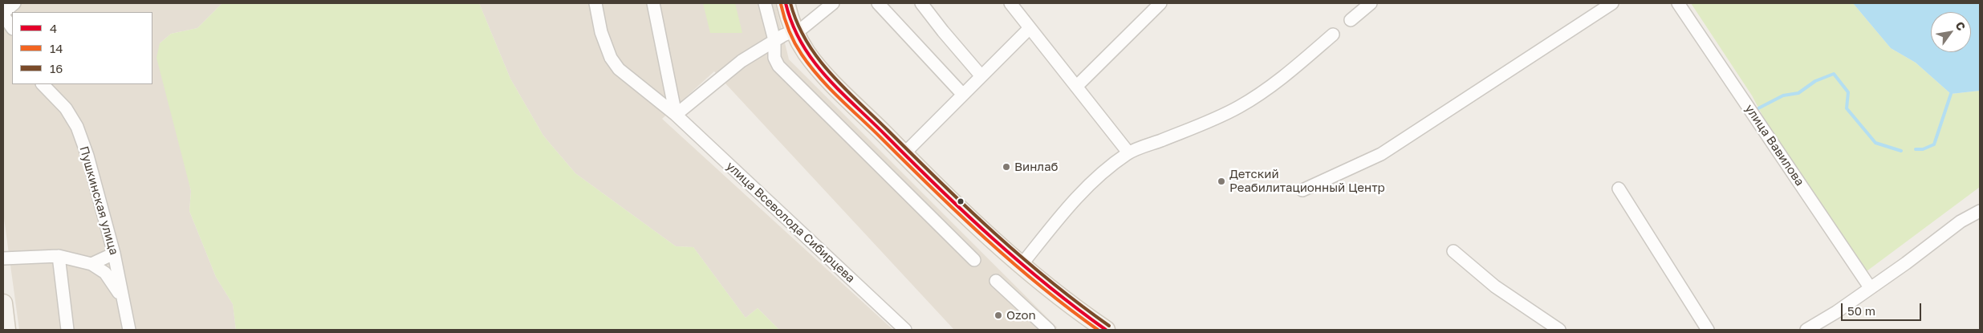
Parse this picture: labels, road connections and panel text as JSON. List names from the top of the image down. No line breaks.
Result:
{"streets":{"street":["улица Вавилова","Пушкинская улица","улица Всеволода Сибирцева"]},"places":["Винлаб","Детский Реабилитационный Центр","Ozon"],"lines":["transit line 4","transit line 16","transit line 14"],"legend":["4","14","16"],"scale_bar":"50 m","north":"top right"}
